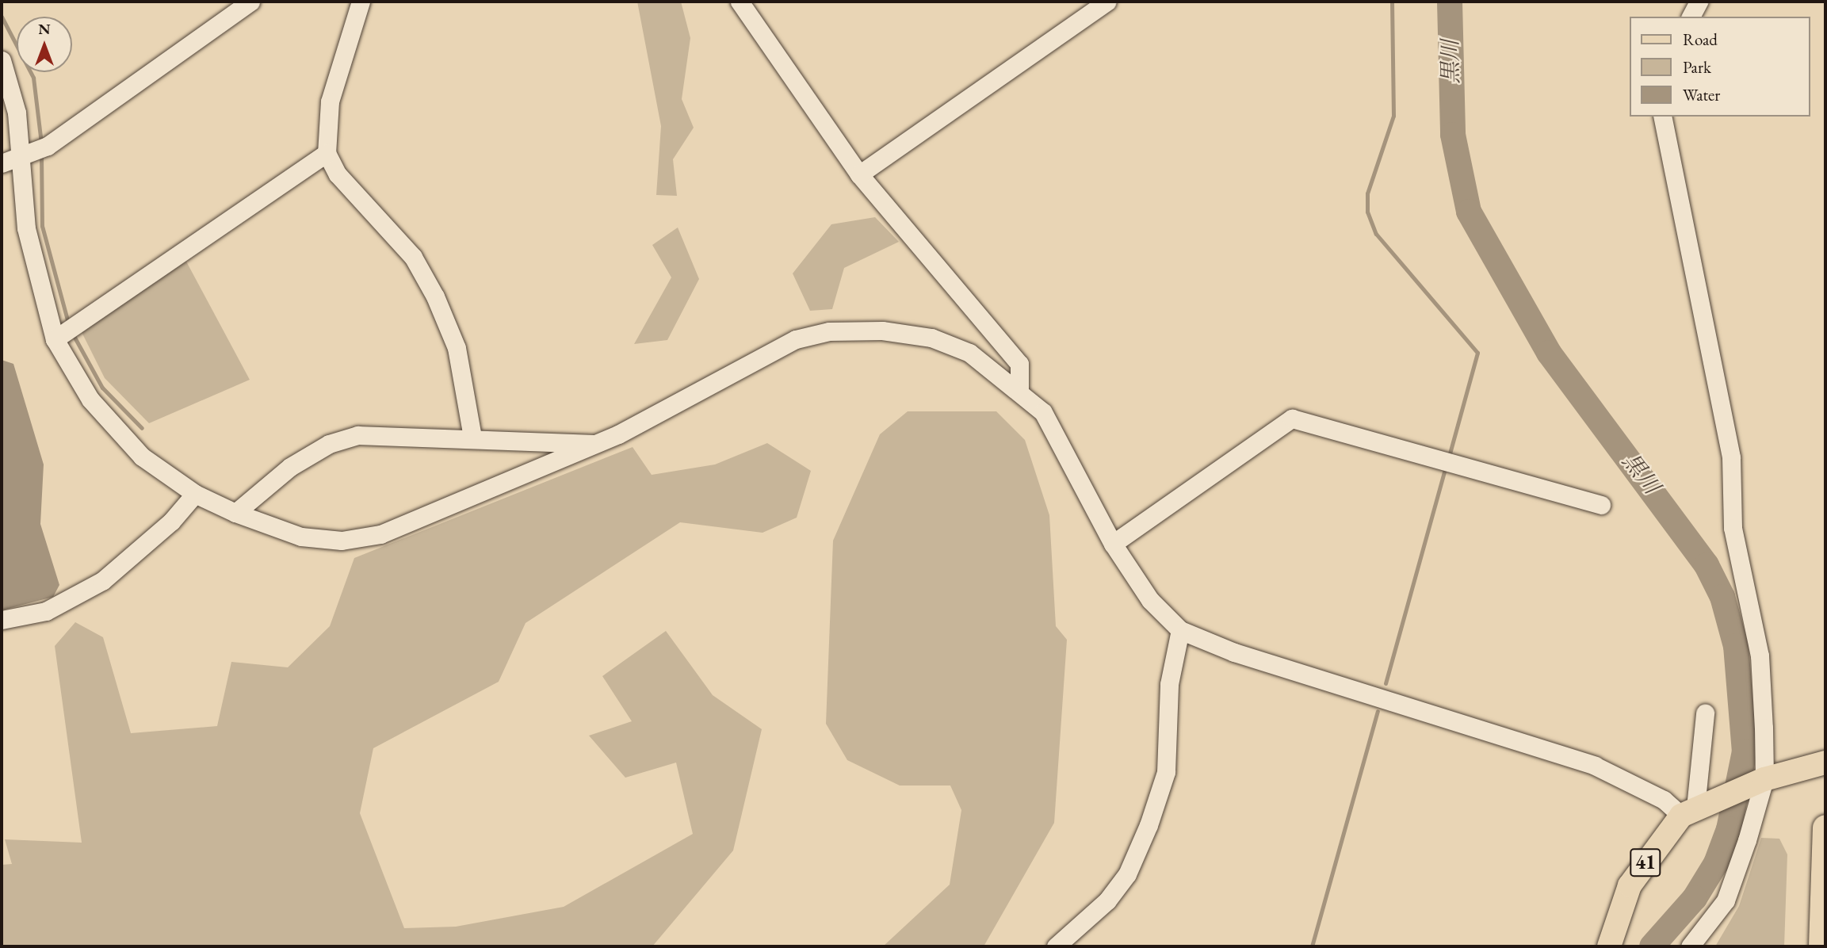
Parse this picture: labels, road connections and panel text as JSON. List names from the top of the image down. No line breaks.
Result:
{"streets":{"main road":["41"]},"water":["黒川"],"legend":["Road","Park","Water"],"north":"top"}
